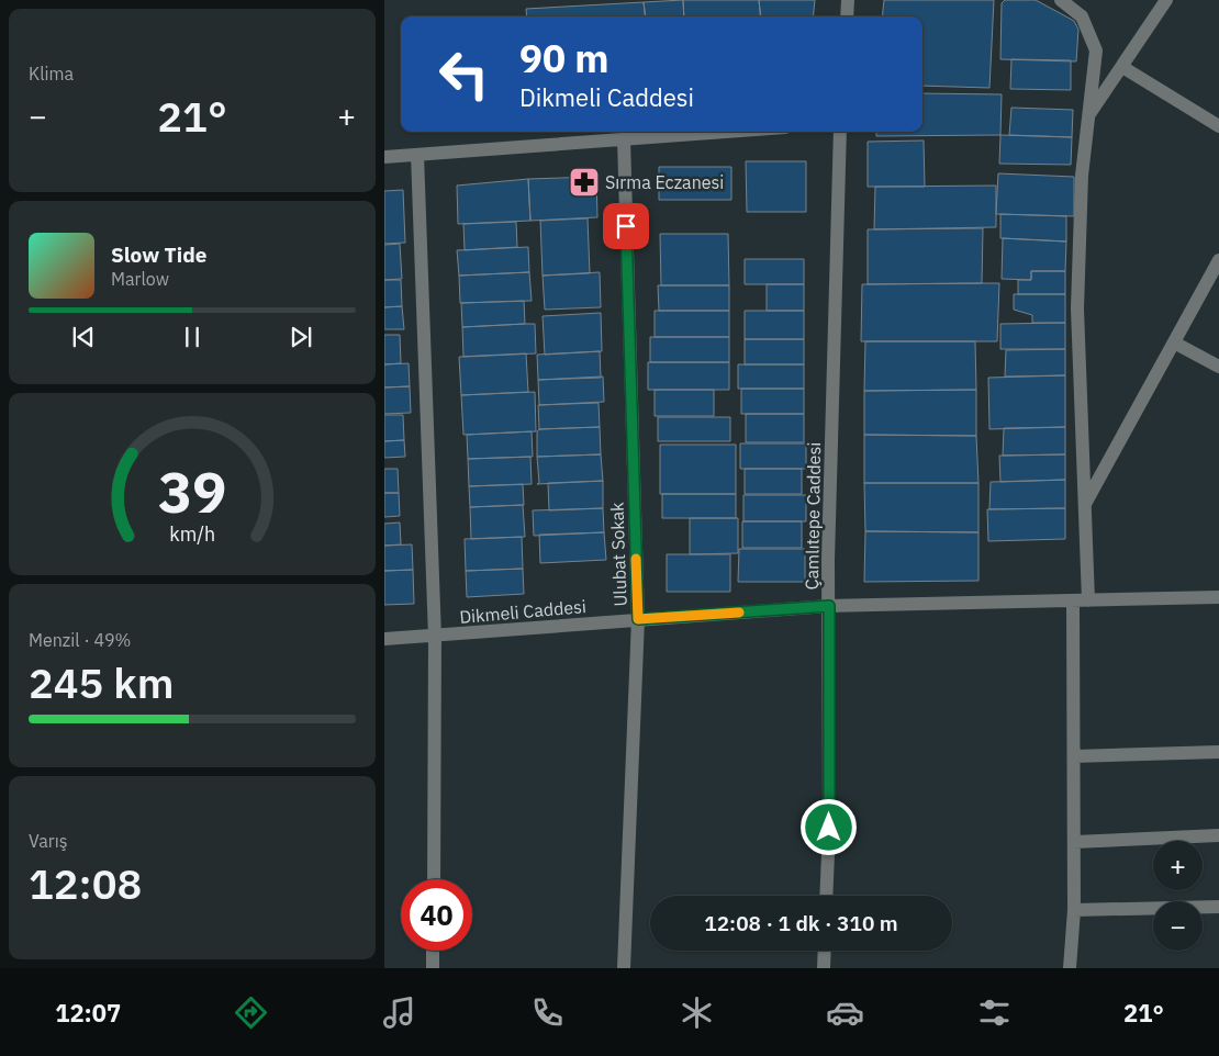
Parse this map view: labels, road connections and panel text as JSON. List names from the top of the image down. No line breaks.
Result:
{"streets":{"street":["Çamlıtepe Caddesi","Ulubat Sokak","Dikmeli Caddesi"]},"crossings":[["Çamlıtepe Caddesi","Dikmeli Caddesi"],["Ulubat Sokak","Dikmeli Caddesi"]],"places":{"pharmacy":["Sırma Eczanesi"]},"page":{"tile":["Klima",["Menzil · 49%","245 km"],["Varış","12:08"]],"turn":["90 m","Dikmeli Caddesi"],"heat":["−","21°","+"],"song":["Slow Tide","Marlow"],"map_buttons":["+","−"],"limit":"40","trip":"12:08 · 1 dk · 310 m","tabs":["12:07","21°"],"gauge":["39","km/h"]}}
